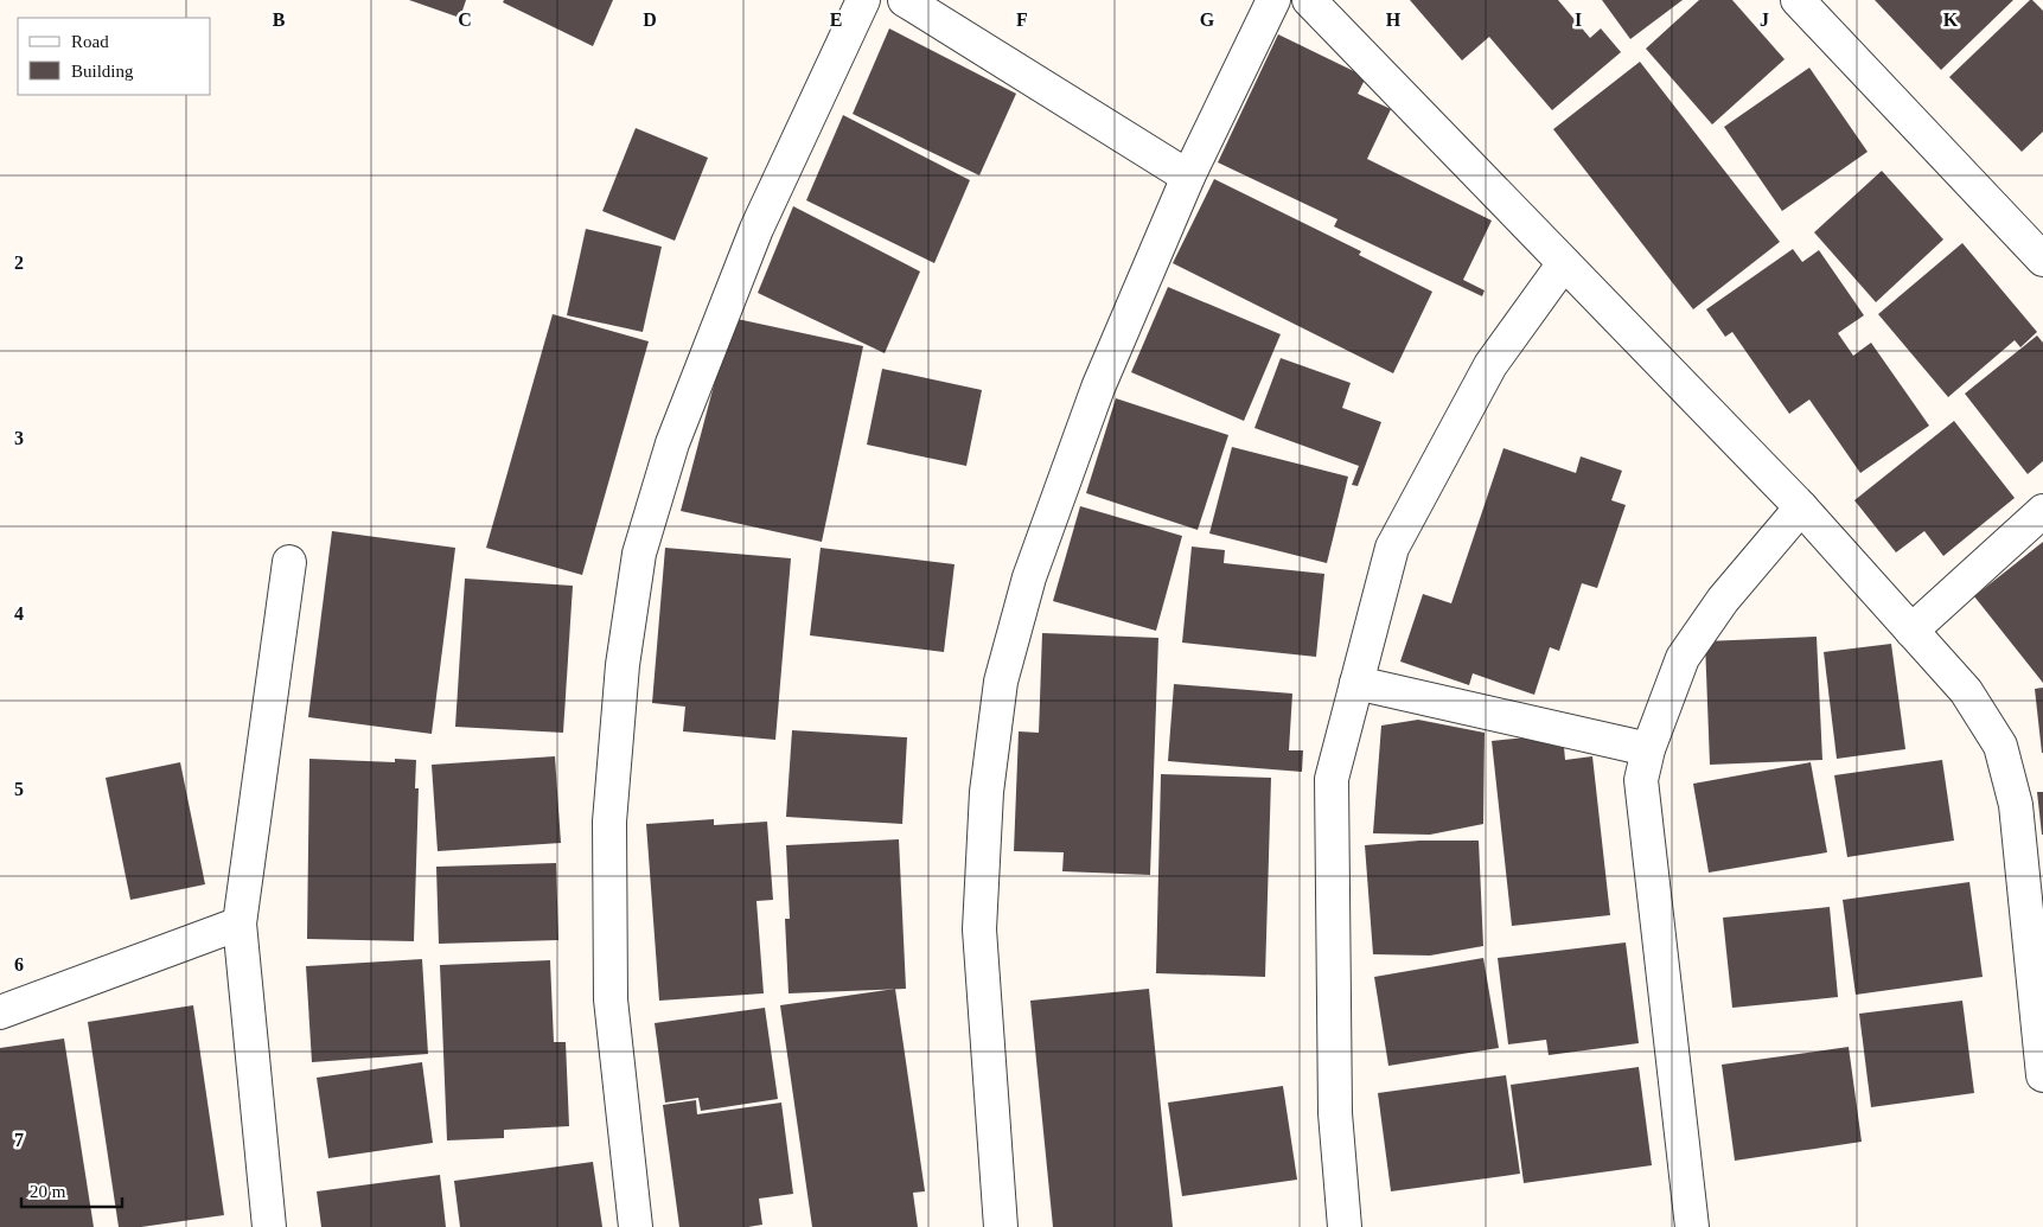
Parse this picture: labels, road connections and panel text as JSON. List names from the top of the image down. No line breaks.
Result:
{"legend":["Road","Building"],"scale_bar":"20 m","grid":{"columns":["B","C","D","E","F","G","H","I","J","K"],"rows":["2","3","4","5","6","7"]}}
